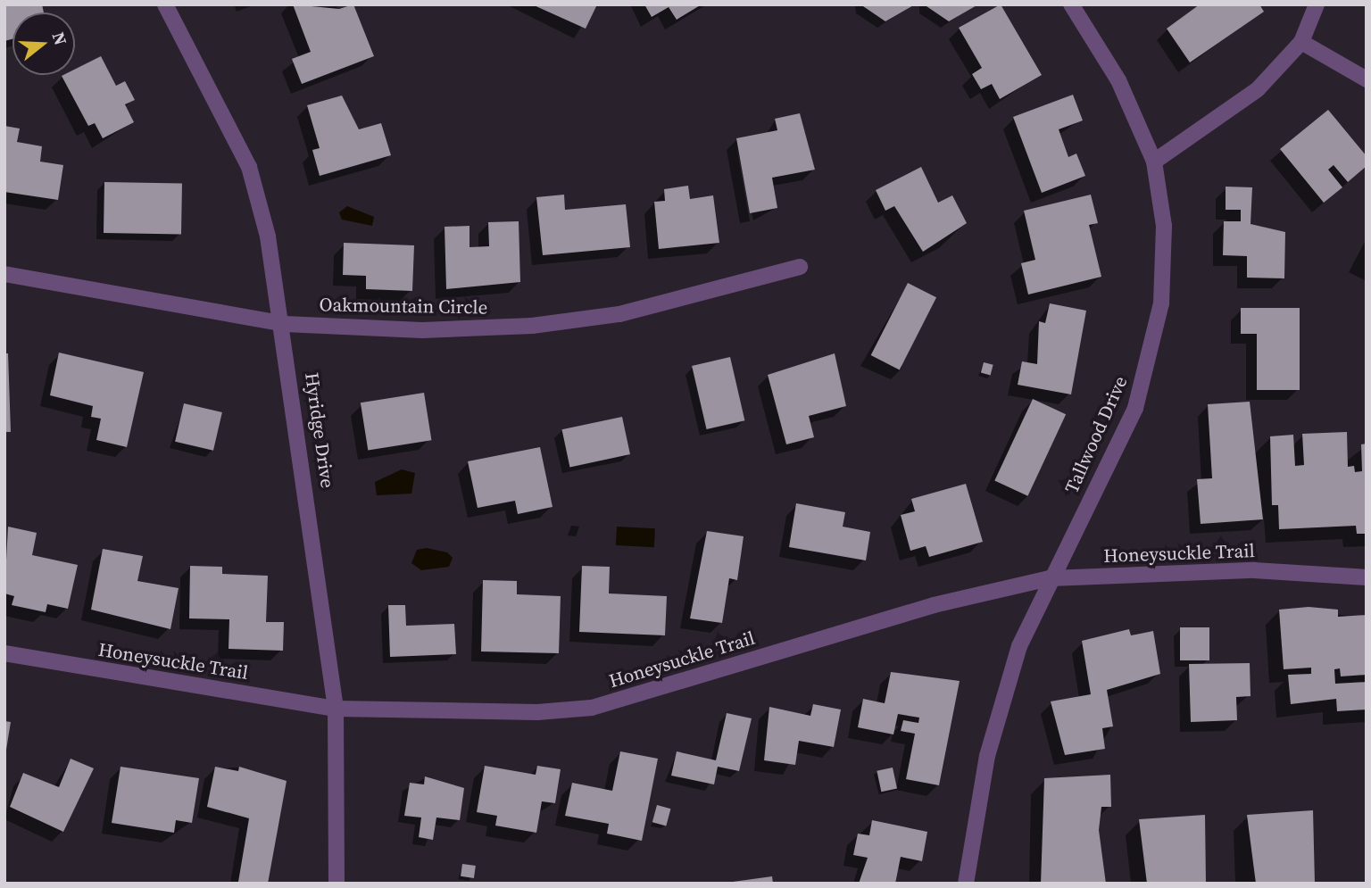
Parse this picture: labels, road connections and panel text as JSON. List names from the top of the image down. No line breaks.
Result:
{"streets":{"street":["Oakmountain Circle","Hyridge Drive","Tallwood Drive","Honeysuckle Trail"]},"crossings":[["Oakmountain Circle","Hyridge Drive"],["Hyridge Drive","Honeysuckle Trail"],["Tallwood Drive","Honeysuckle Trail"]],"north":"right"}
